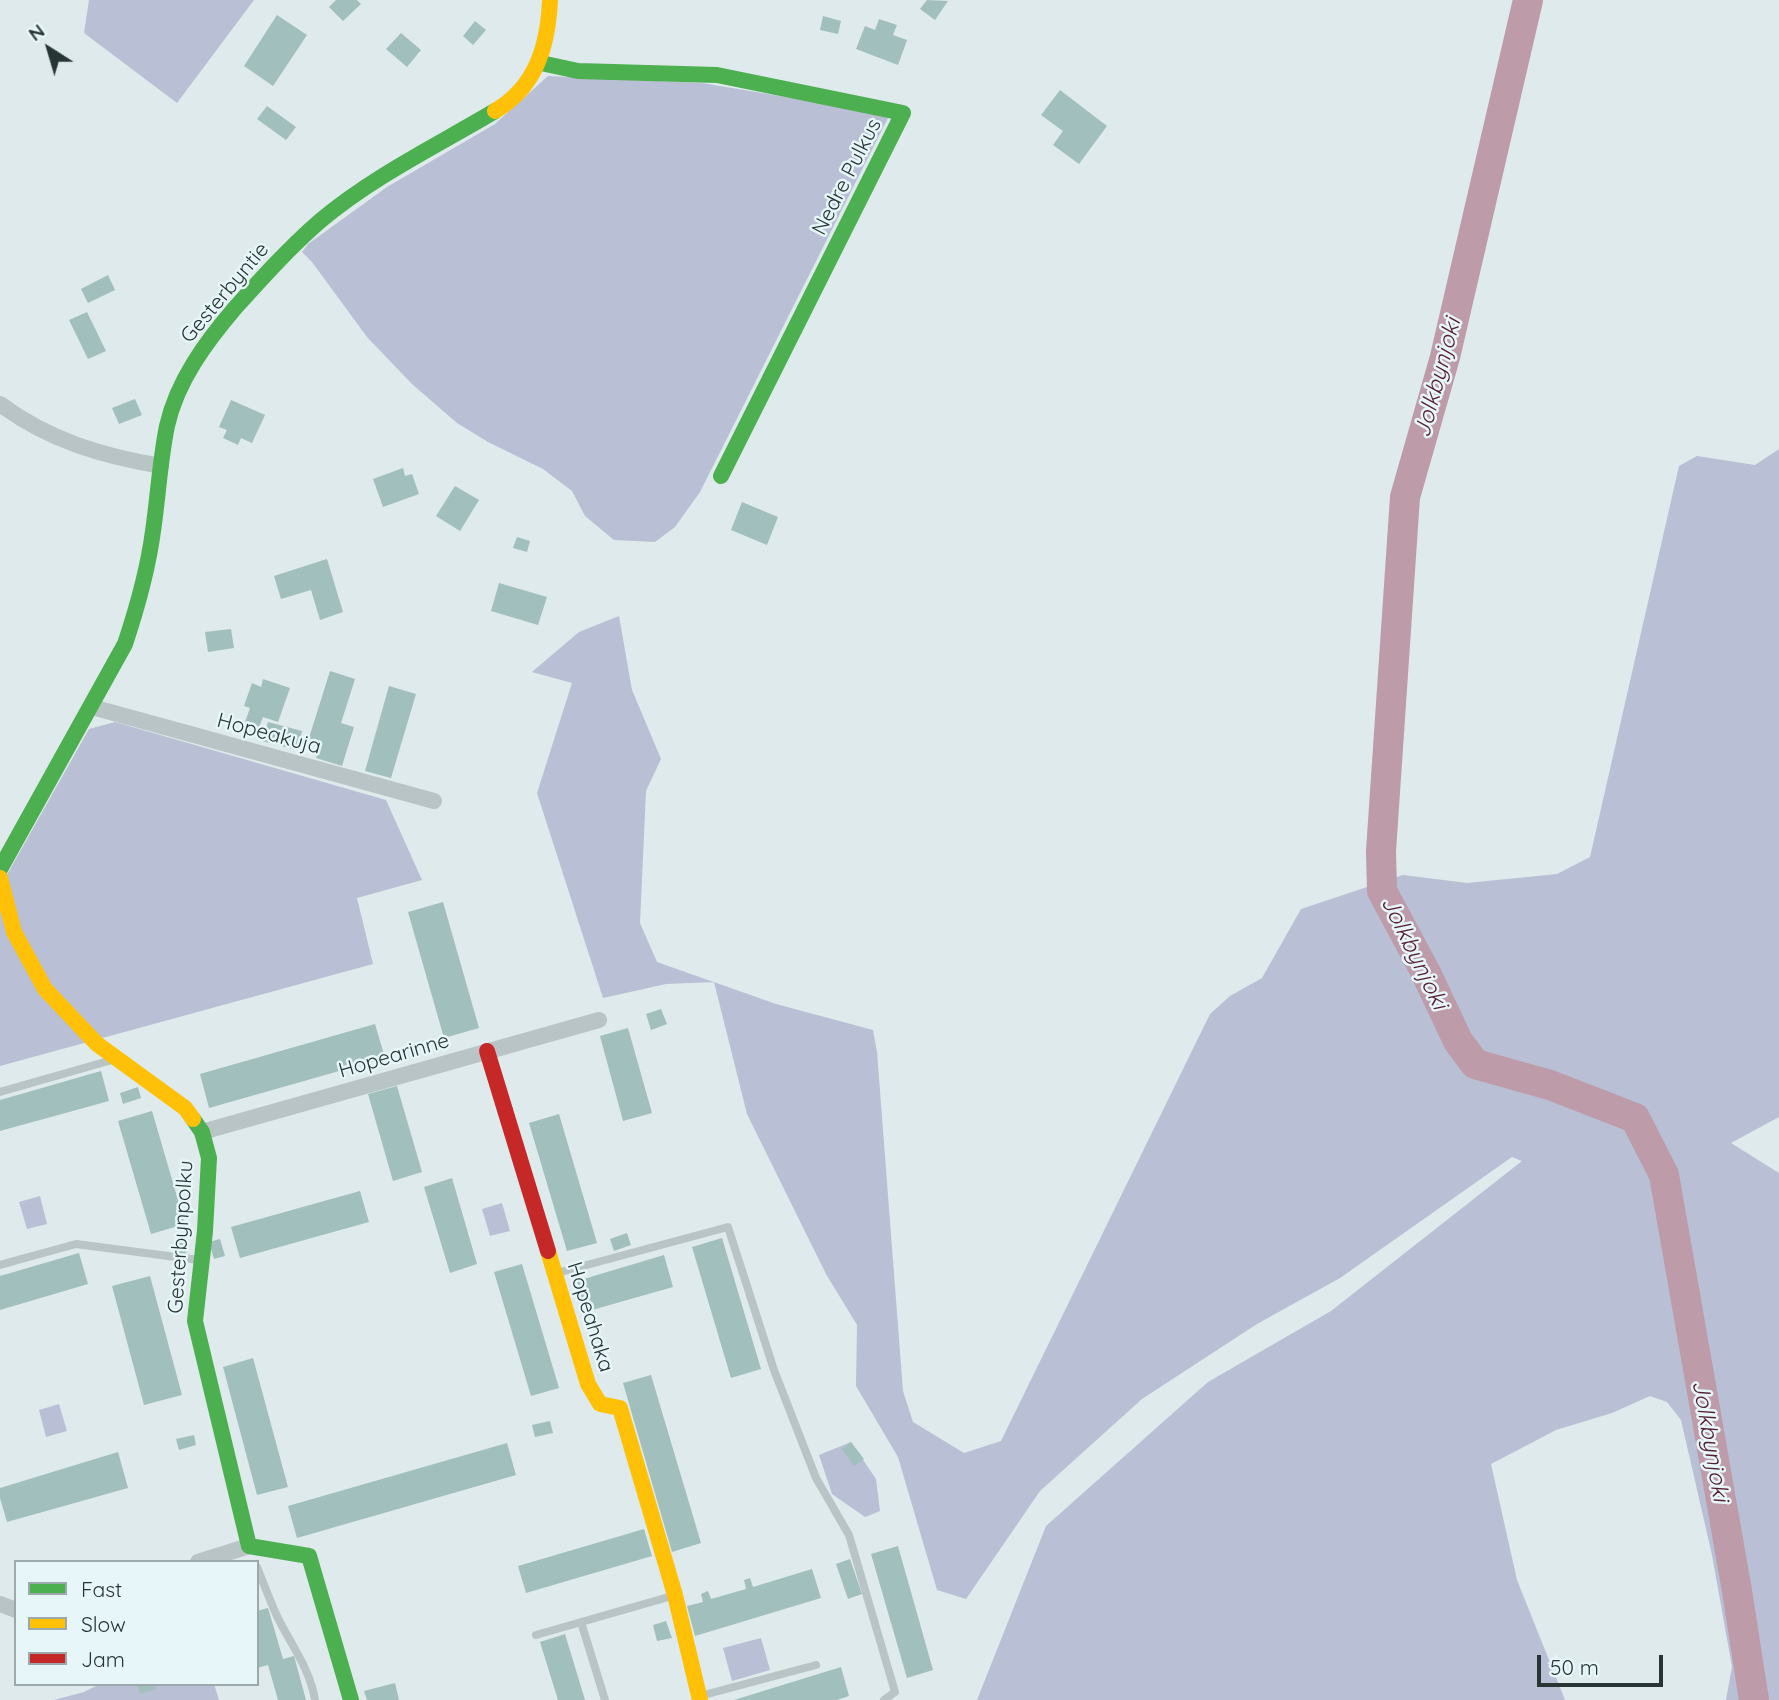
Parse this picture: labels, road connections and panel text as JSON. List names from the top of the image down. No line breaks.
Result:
{"streets":{"street":["Nedre Pulkus","Gesterbyntie","Hopeakuja","Hopearinne","Gesterbynpolku","Hopeahaka"]},"crossings":[["Nedre Pulkus","Gesterbyntie"],["Gesterbyntie","Hopeakuja"],["Hopearinne","Gesterbynpolku"],["Hopearinne","Hopeahaka"]],"water":["Jolkbynjoki"],"legend":["Fast","Slow","Jam"],"scale_bar":"50 m","north":"top left"}
